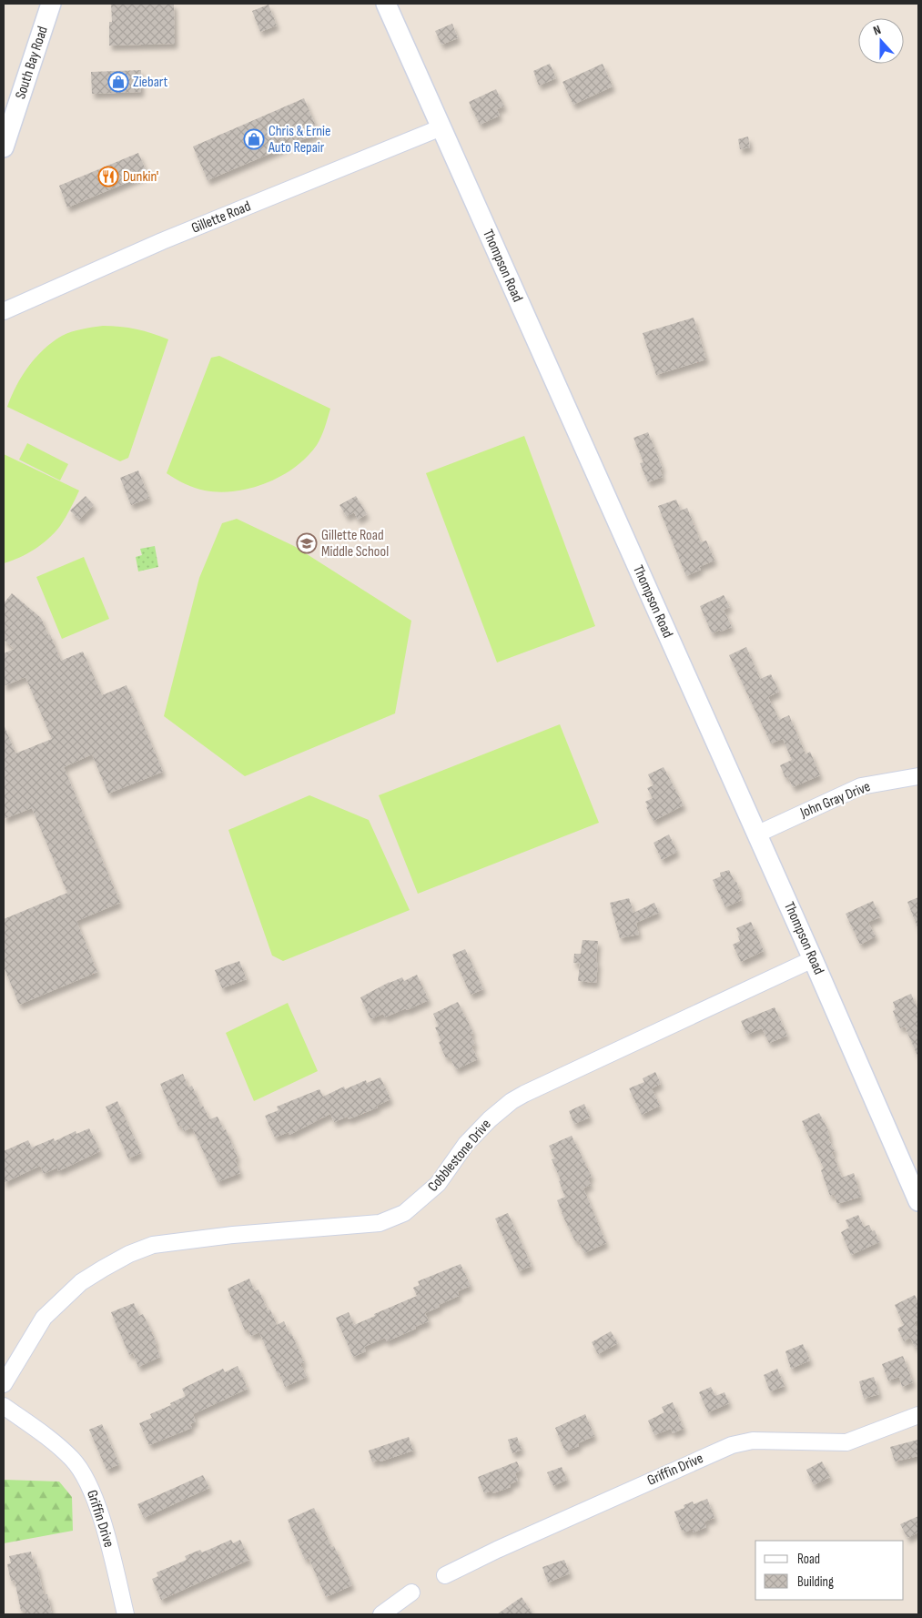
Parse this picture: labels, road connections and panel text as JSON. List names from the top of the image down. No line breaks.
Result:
{"streets":{"street":["South Bay Road","Gillette Road","Thompson Road","John Gray Drive","Cobblestone Drive","Griffin Drive"]},"crossings":[["Gillette Road","Thompson Road"],["Thompson Road","John Gray Drive"],["Thompson Road","Cobblestone Drive"]],"places":{"shop":["Ziebart","Chris & Ernie Auto Repair"],"restaurant":["Dunkin'"],"school or university":["Gillette Road Middle School"]},"legend":["Road","Building"],"north":"top"}
